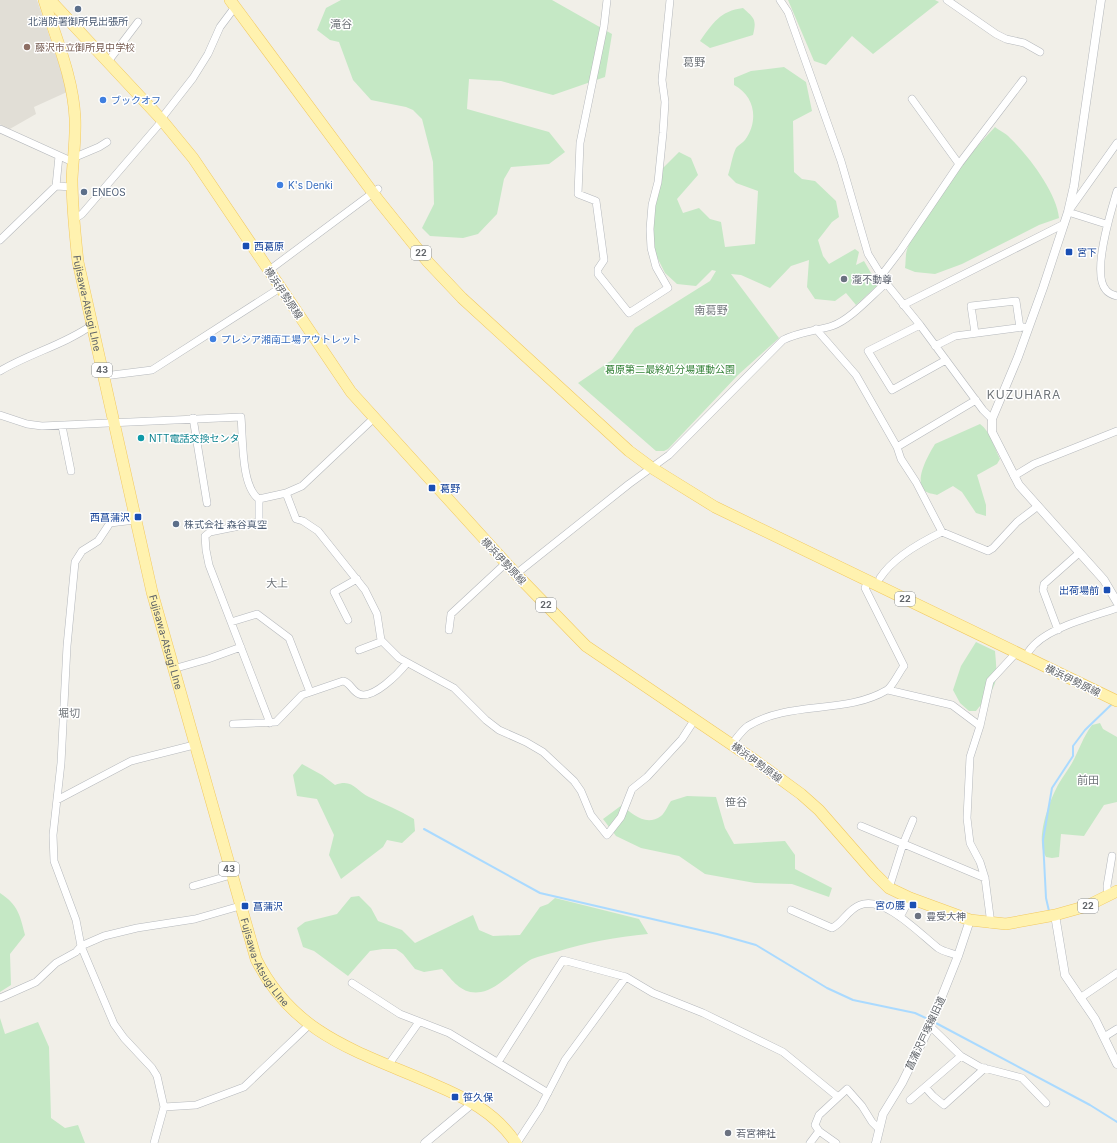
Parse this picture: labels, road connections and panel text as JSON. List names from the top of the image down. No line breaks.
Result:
{"streets":{"main road":["22","横浜伊勢原線","Fujisawa-Atsugi LIne","43"],"street":["菖蒲沢戸塚線旧道"]},"crossings":[["横浜伊勢原線","菖蒲沢戸塚線旧道"]],"districts":["滝谷","葛野","南葛野","KUZUHARA","大上","堀切","前田","笹谷"],"parks":["葛原第二最終処分場運動公園"],"places":{"other":["北消防署御所見出張所","藤沢市立御所見中学校","ブックオフ","K's Denki","ENEOS","瀧不動尊","プレシア湘南工場アウトレット","NTT電話交換センタ","株式会社 森谷真空","豊受大神","若宮神社"],"transit":["西葛原","宮下","葛野","西菖蒲沢","出荷場前","宮の腰","菖蒲沢","笹久保"]}}
